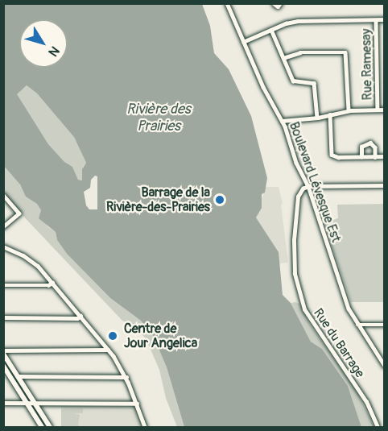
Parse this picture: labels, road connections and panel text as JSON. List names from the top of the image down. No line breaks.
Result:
{"streets":{"street":["Rue Ramesay","Boulevard Lévesque Est","Rue du Barrage"]},"crossings":[["Boulevard Lévesque Est","Rue du Barrage"]],"water":["Rivière des Prairies"],"places":["Barrage de la Rivière-des-Prairies","Centre de Jour Angelica"],"north":"bottom right"}
